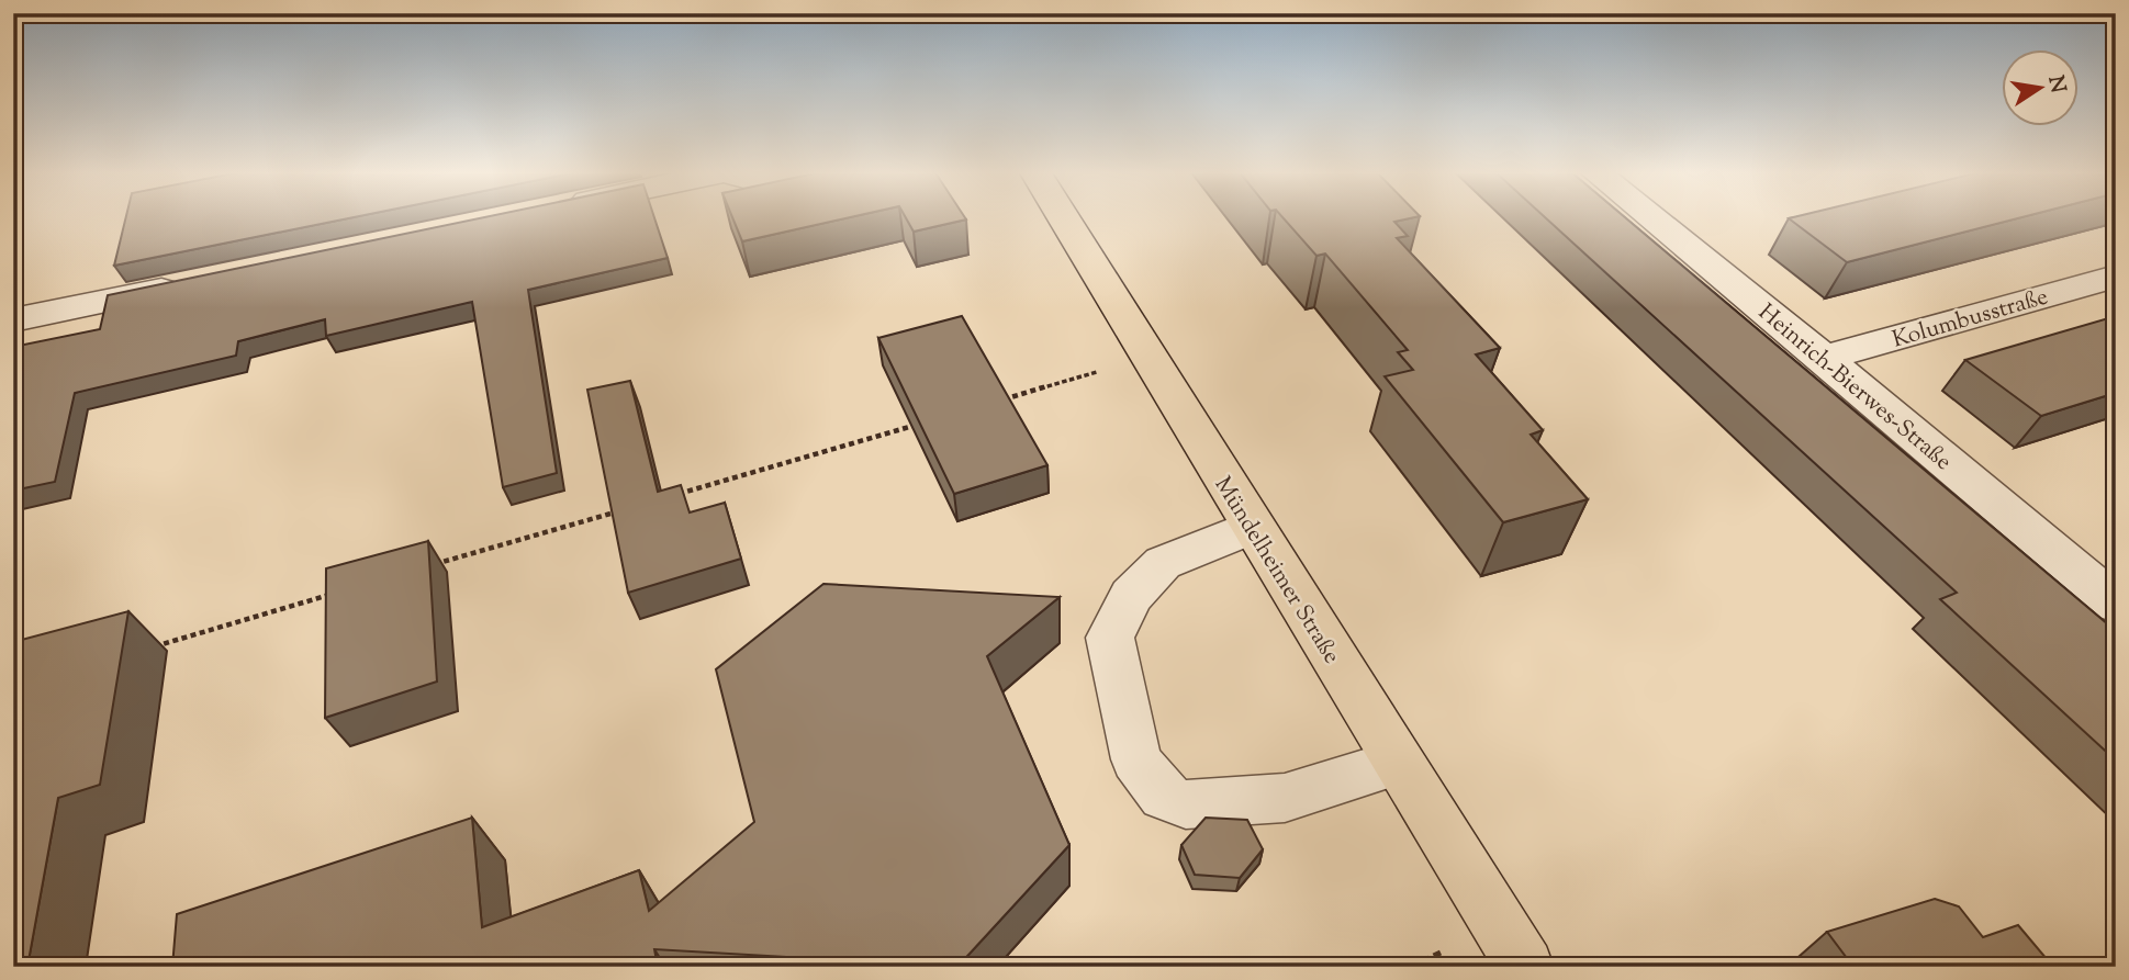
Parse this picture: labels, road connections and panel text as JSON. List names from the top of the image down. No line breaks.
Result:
{"streets":{"main road":["Mündelheimer Straße"],"street":["Kolumbusstraße","Heinrich-Bierwes-Straße"]},"crossings":[["Kolumbusstraße","Heinrich-Bierwes-Straße"]],"north":"right"}
